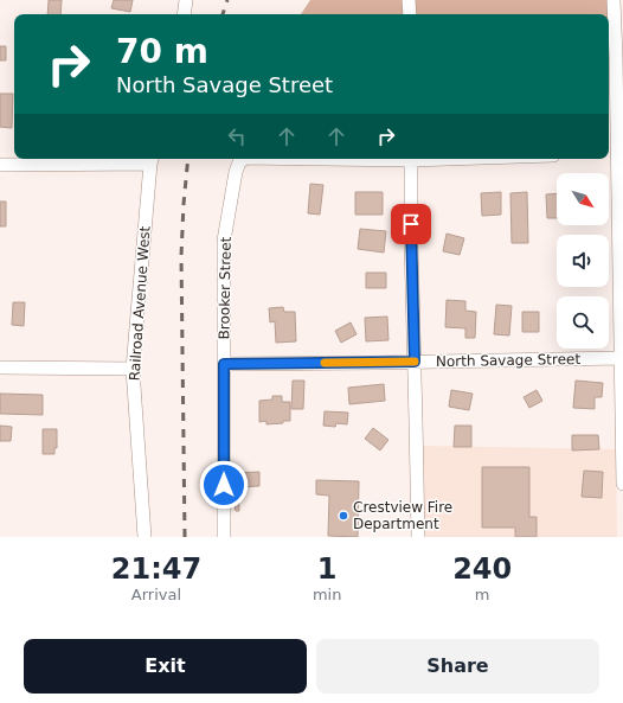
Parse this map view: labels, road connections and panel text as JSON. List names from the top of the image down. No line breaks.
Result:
{"streets":{"street":["Brooker Street","Railroad Avenue West","North Savage Street"]},"crossings":[["Brooker Street","North Savage Street"]],"places":["Crestview Fire Department"],"north":"bottom right","page":{"turn":["70 m","North Savage Street"],"eta":["21:47","Arrival","1","min","240","m"],"buttons":["Exit","Share"]}}
